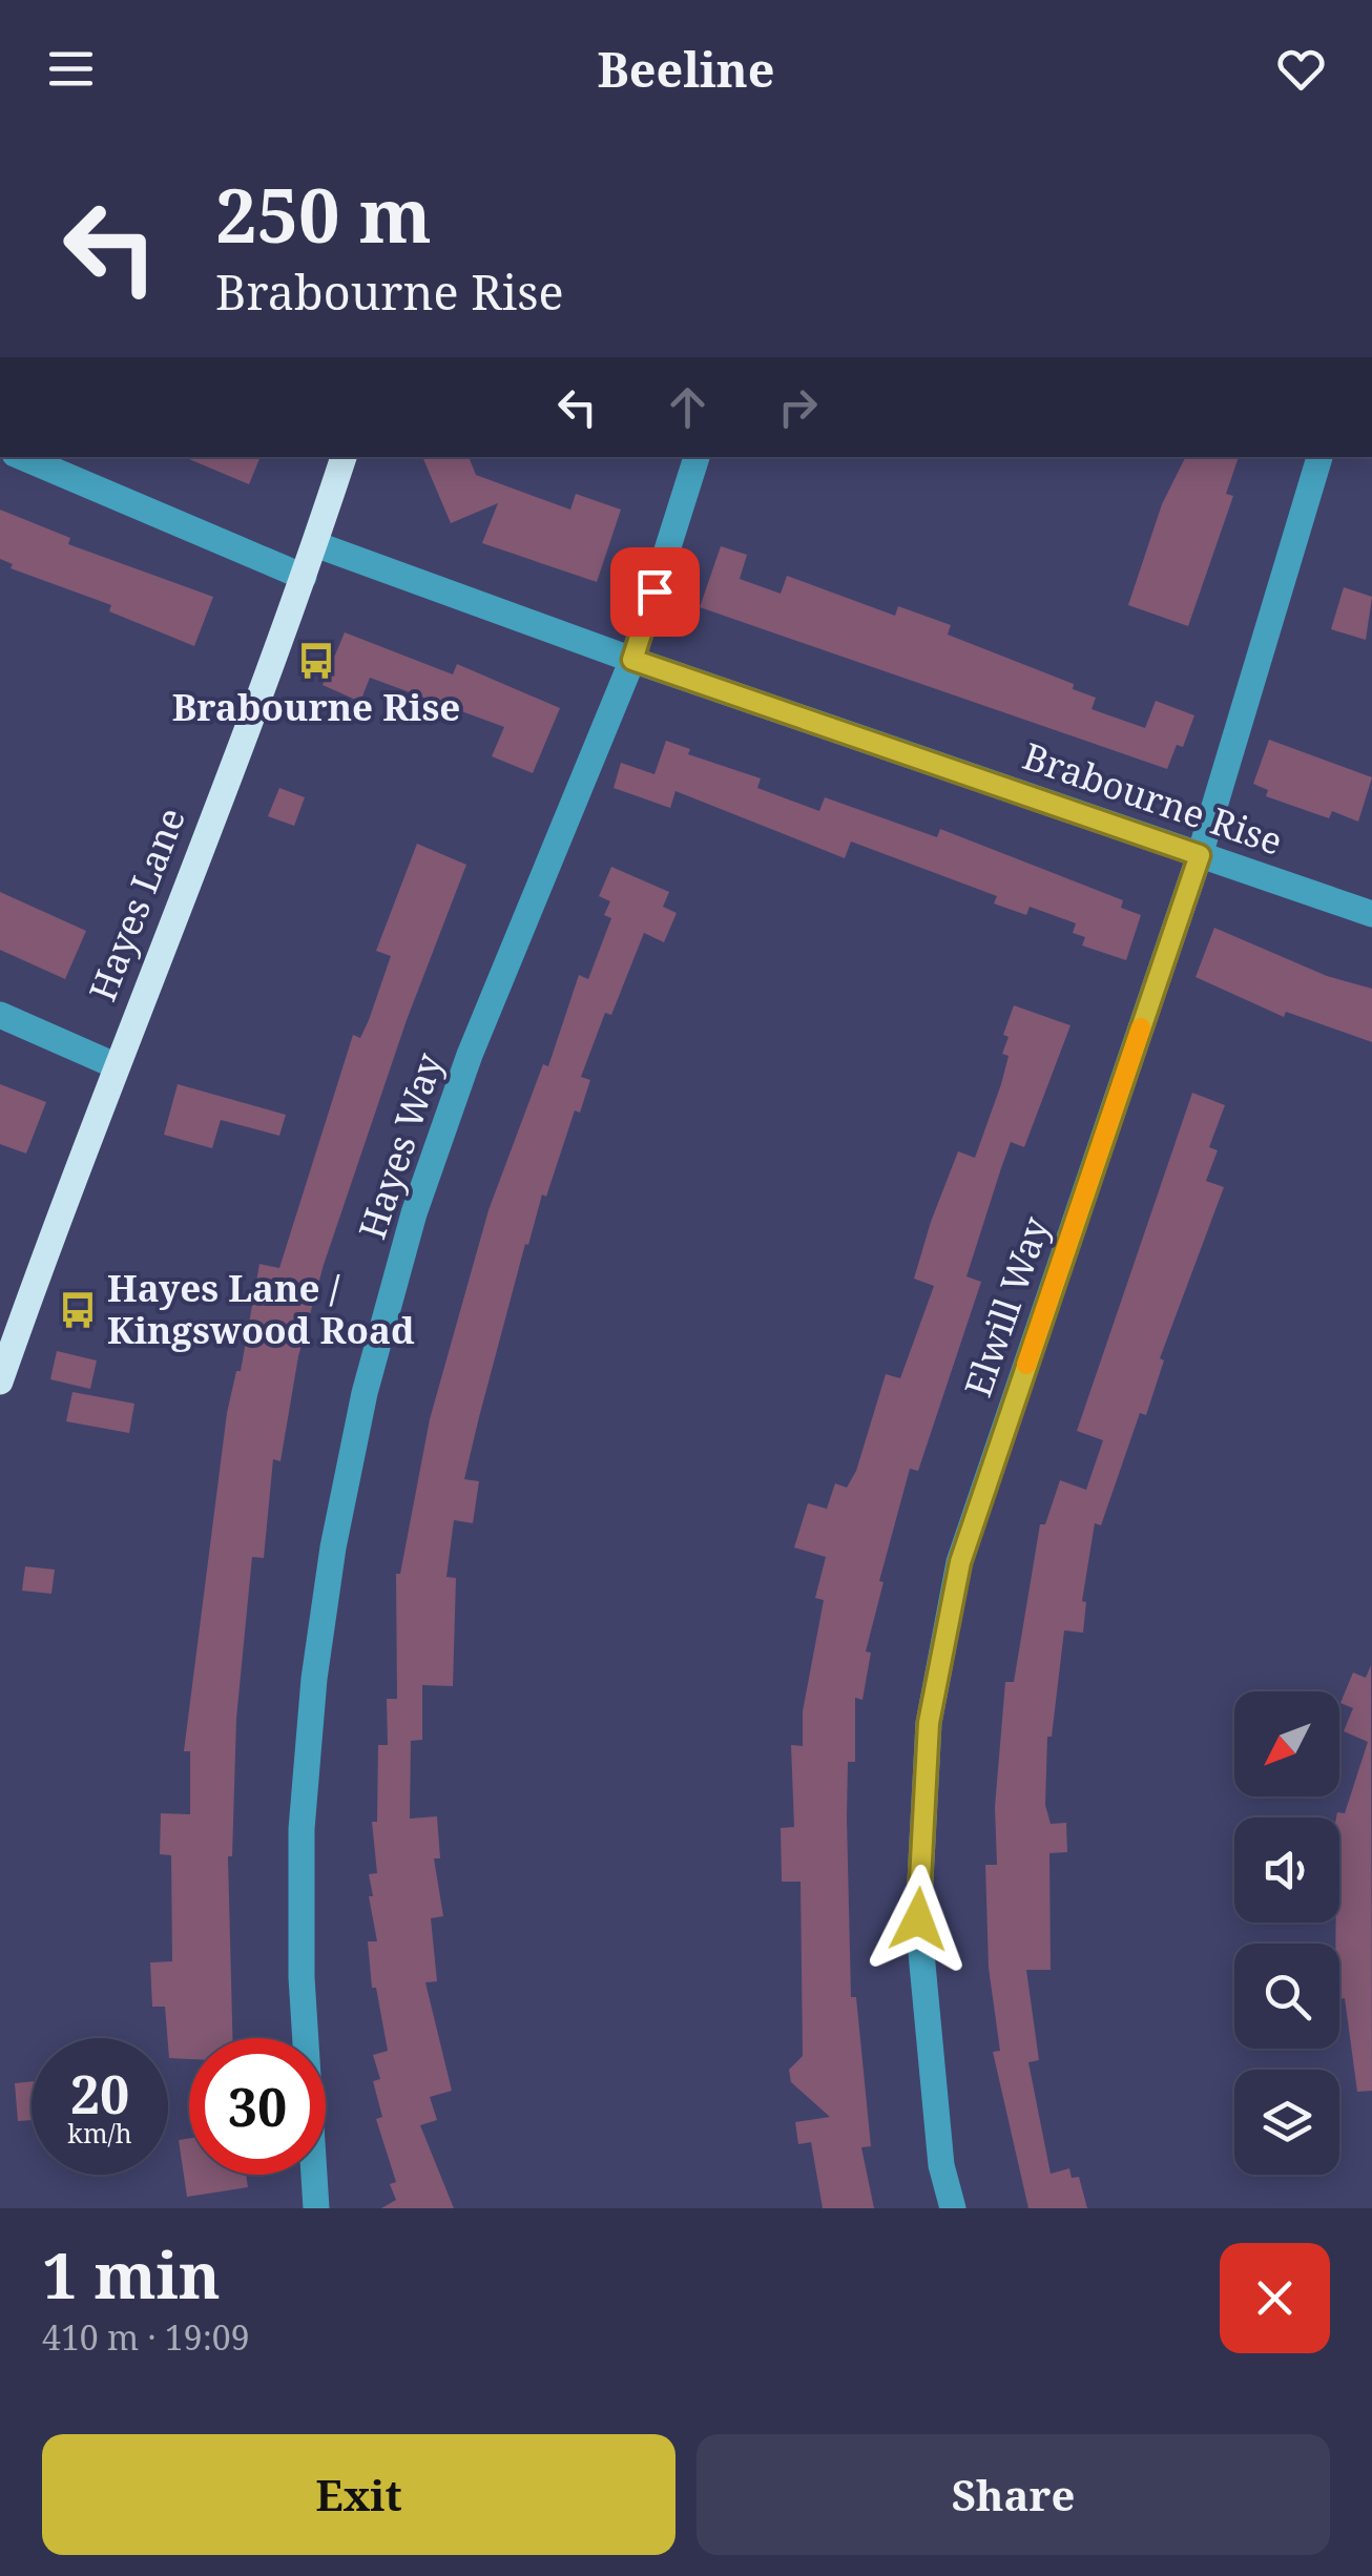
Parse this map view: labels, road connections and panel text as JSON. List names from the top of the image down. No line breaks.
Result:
{"streets":{"main road":["Hayes Lane"],"street":["Brabourne Rise","Hayes Way","Elwill Way"]},"crossings":[["Brabourne Rise","Hayes Lane"],["Brabourne Rise","Hayes Way"],["Brabourne Rise","Elwill Way"]],"places":{"bus stop":["Brabourne Rise","Hayes Lane / Kingswood Road"]},"north":"bottom left","page":{"header":"Beeline","turn":["250 m","Brabourne Rise"],"speed":"20 km/h","limit":"30","heading":["1 min","410 m · 19:09"],"buttons":["Exit","Share"]}}
